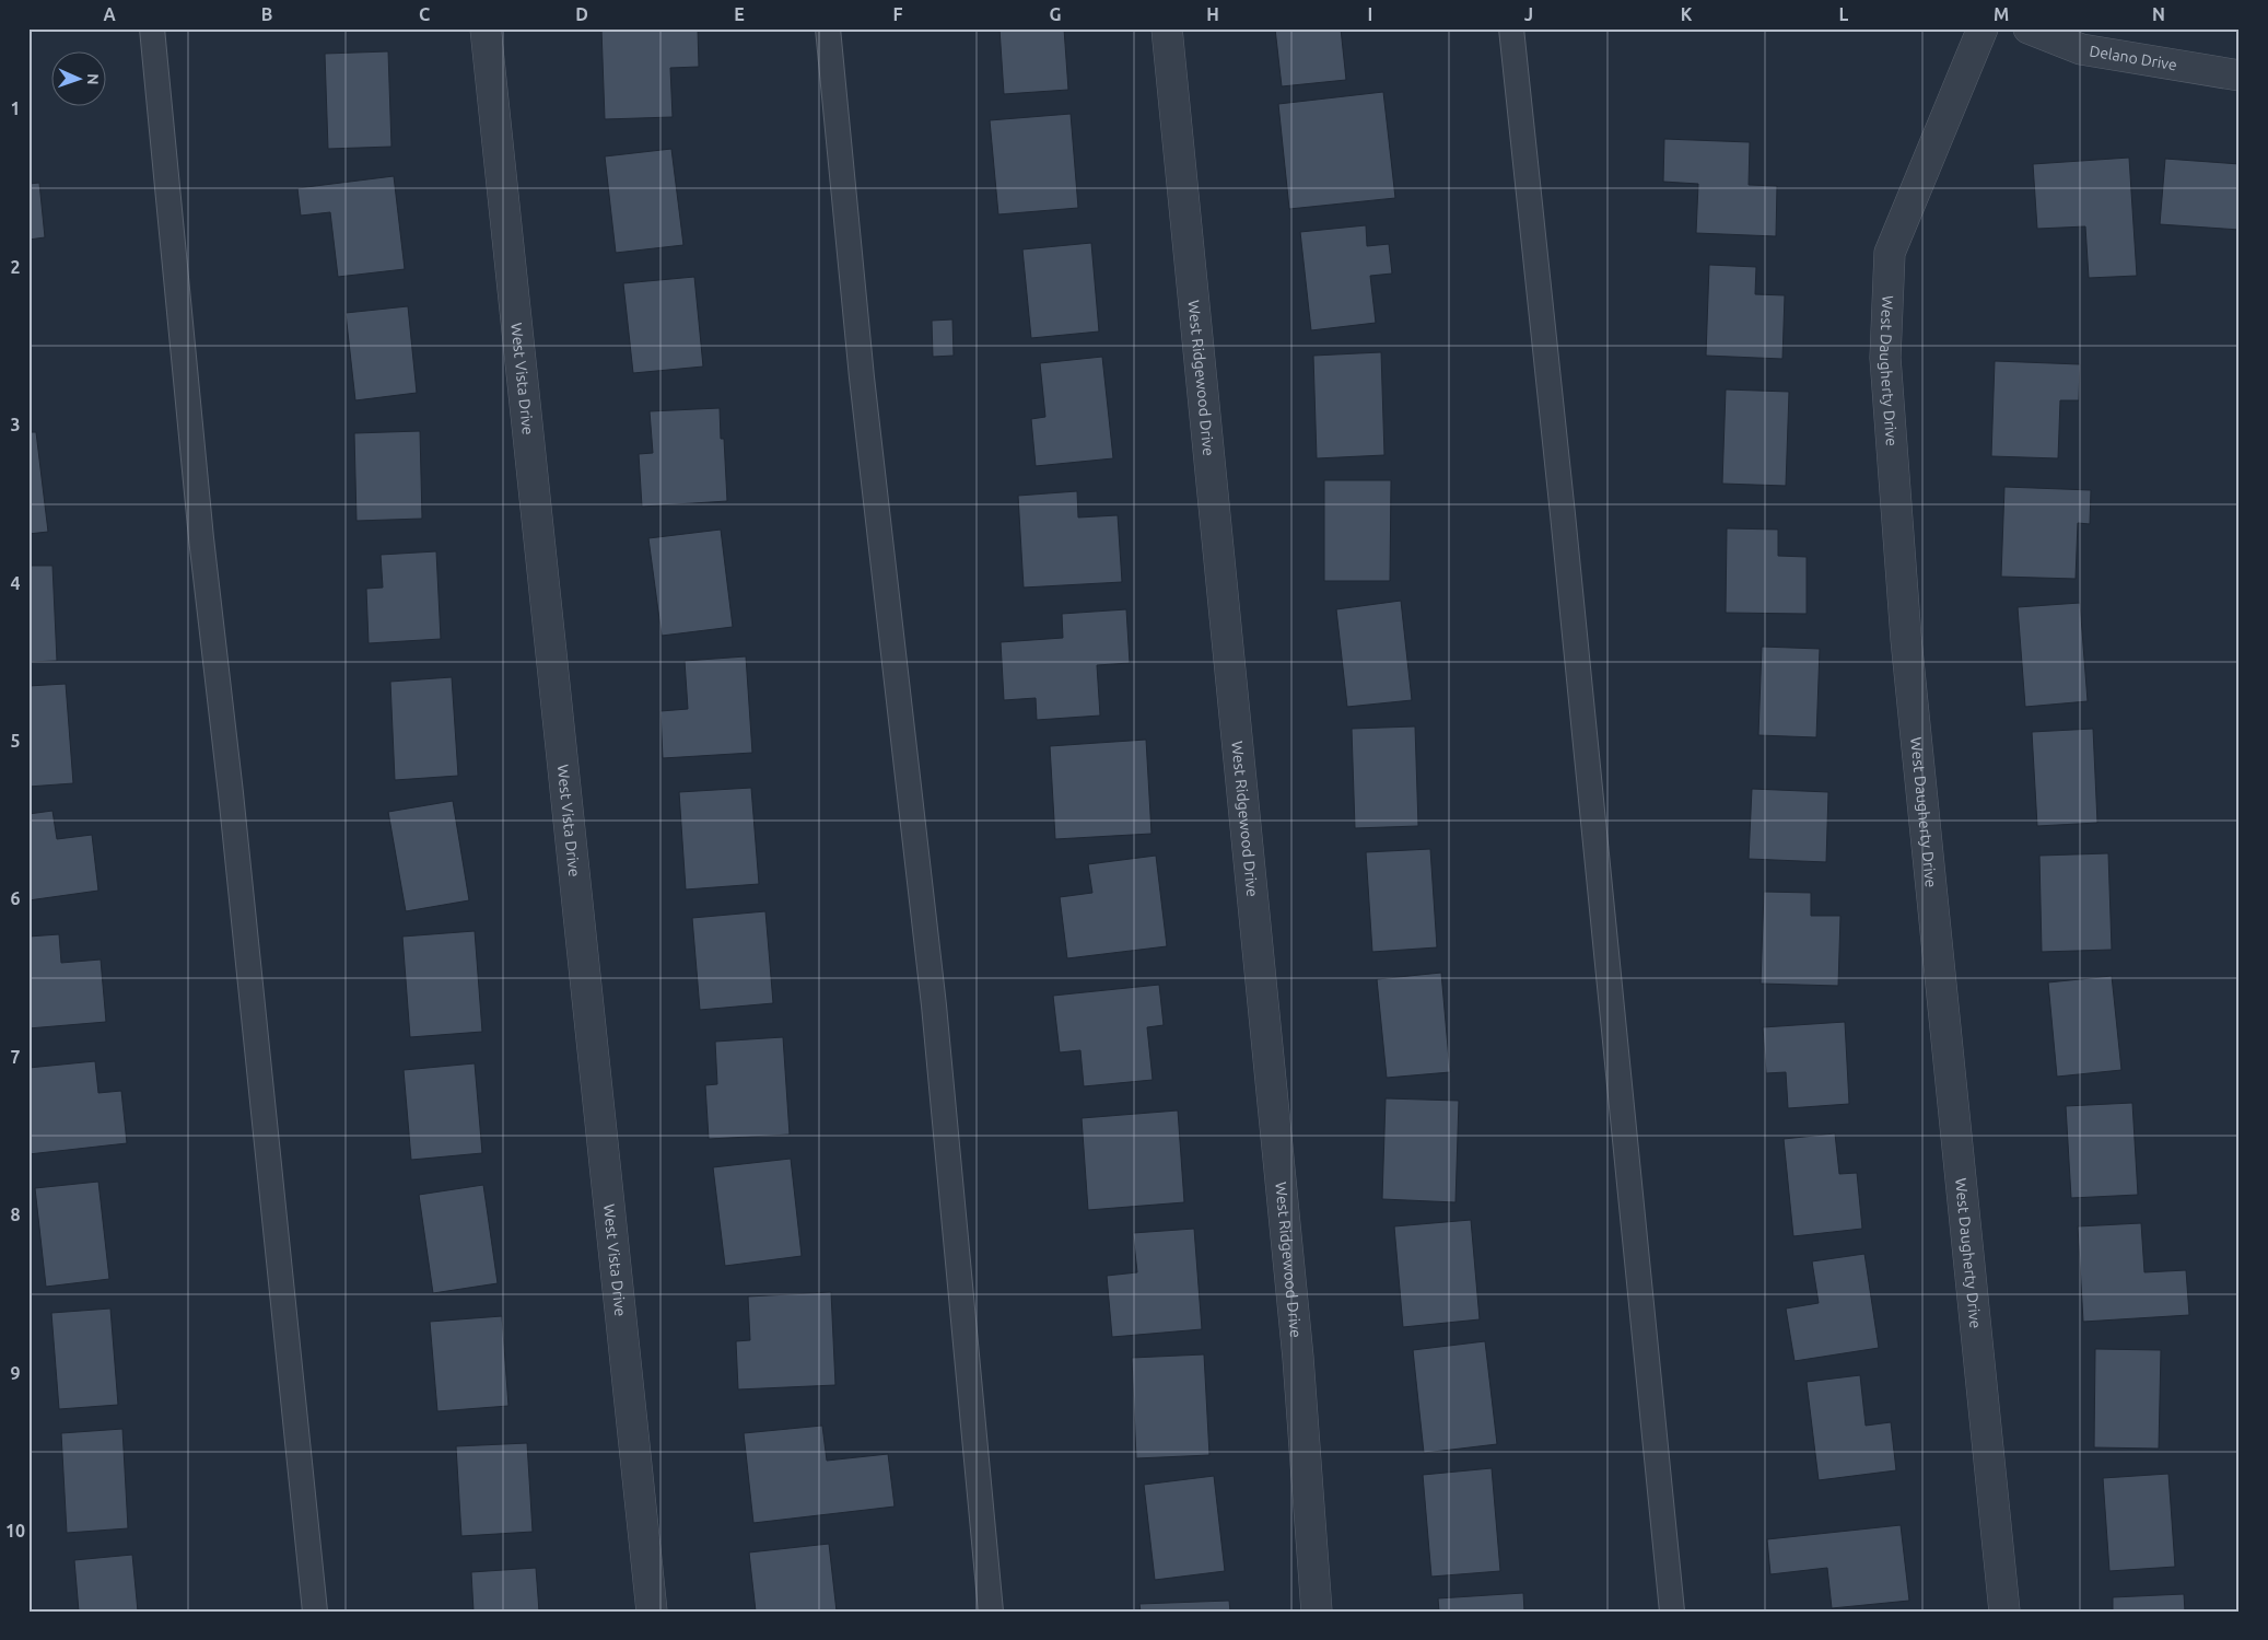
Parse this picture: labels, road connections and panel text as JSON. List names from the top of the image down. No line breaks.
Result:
{"streets":{"street":["Delano Drive","West Daugherty Drive","West Ridgewood Drive","West Vista Drive"]},"north":"right","grid":{"columns":["A","B","C","D","E","F","G","H","I","J","K","L","M","N"],"rows":["1","2","3","4","5","6","7","8","9","10"]}}
